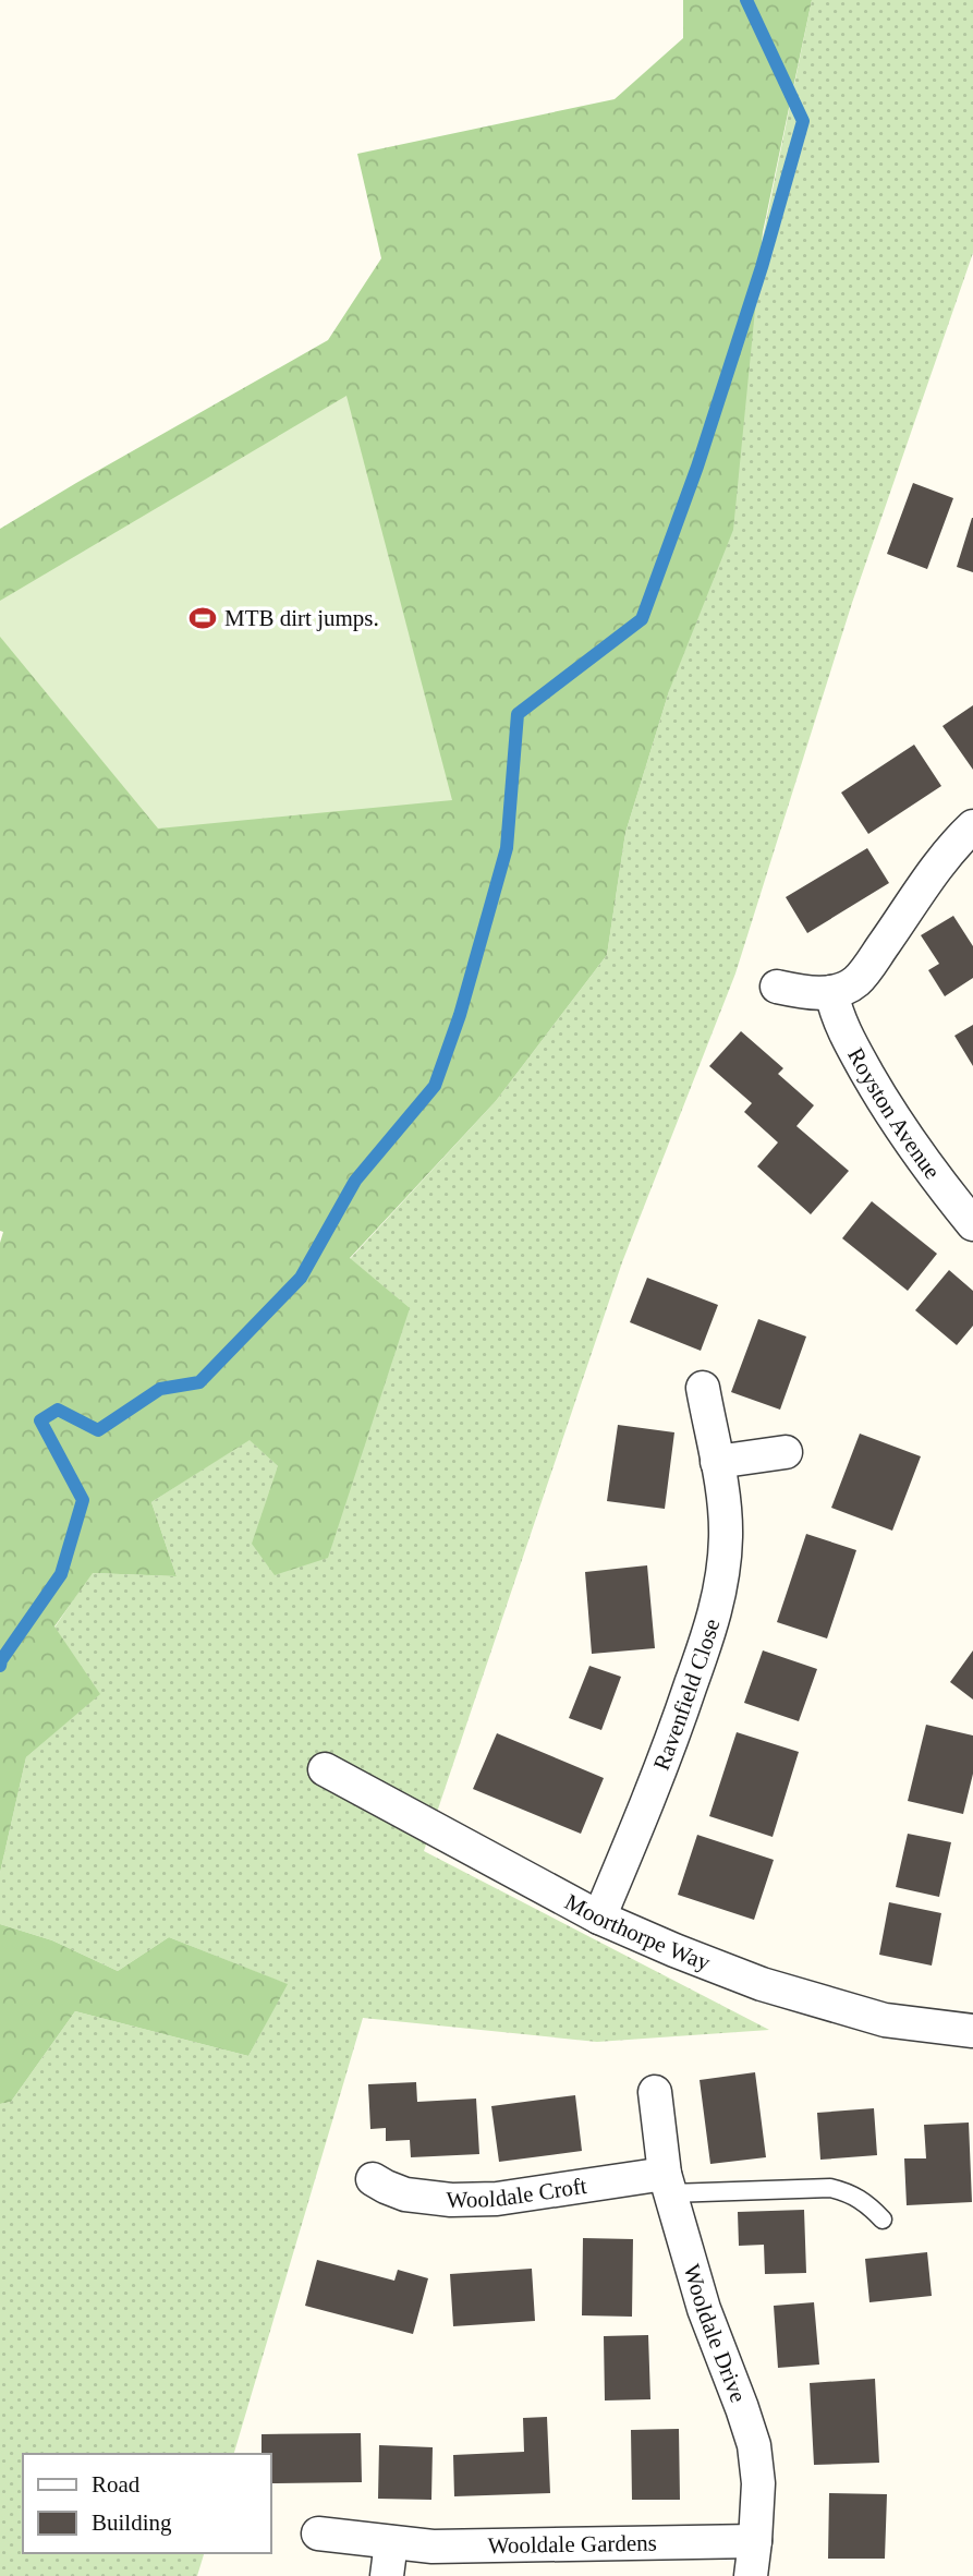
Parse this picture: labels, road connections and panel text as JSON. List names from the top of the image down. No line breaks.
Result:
{"streets":{"street":["Royston Avenue","Ravenfield Close","Moorthorpe Way","Wooldale Croft","Wooldale Drive","Wooldale Gardens"]},"crossings":[["Ravenfield Close","Moorthorpe Way"],["Wooldale Croft","Wooldale Drive"],["Wooldale Drive","Wooldale Gardens"]],"places":{"sports":["MTB dirt jumps."]},"legend":["Road","Building"]}
